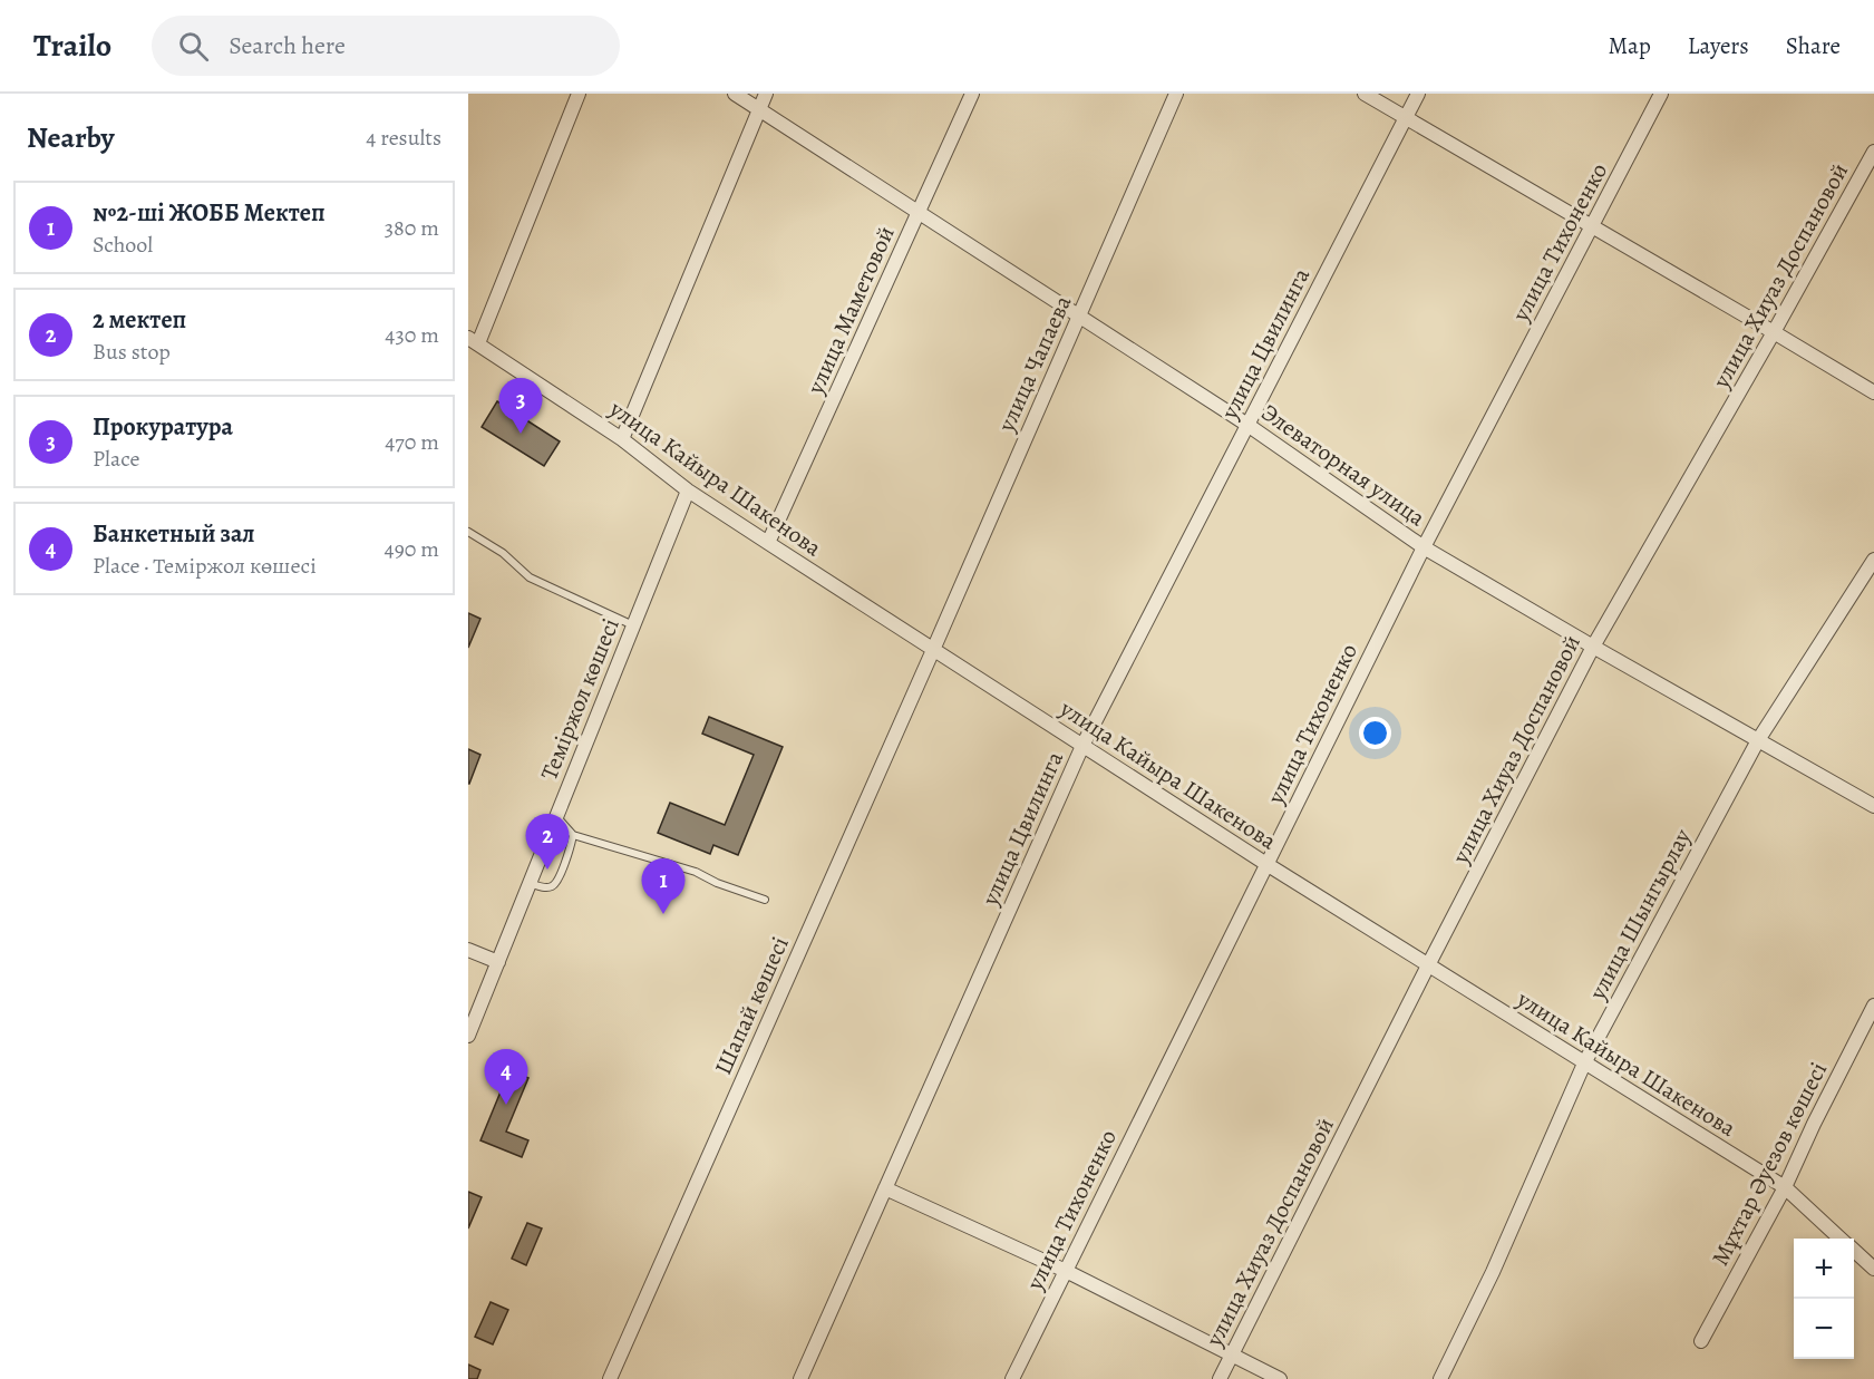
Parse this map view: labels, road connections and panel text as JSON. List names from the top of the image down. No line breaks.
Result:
{"streets":{"street":["улица Тихоненко","улица Хиуаз Доспановой","улица Маметовой","улица Цвилинга","улица Чапаева","Элеваторная улица","улица Кайыра Шакенова","Теміржол көшесі","улица Шынгырлау","Шапай көшесі","Мұхтар Әуезов көшесі"]},"crossings":[["улица Тихоненко","Элеваторная улица"],["улица Тихоненко","улица Кайыра Шакенова"],["улица Хиуаз Доспановой","Элеваторная улица"],["улица Хиуаз Доспановой","улица Кайыра Шакенова"],["улица Маметовой","Элеваторная улица"],["улица Маметовой","улица Кайыра Шакенова"],["улица Цвилинга","Элеваторная улица"],["улица Цвилинга","улица Кайыра Шакенова"],["улица Чапаева","Элеваторная улица"],["улица Чапаева","улица Кайыра Шакенова"],["улица Чапаева","Шапай көшесі"],["Элеваторная улица","улица Шынгырлау"],["улица Кайыра Шакенова","Теміржол көшесі"],["улица Кайыра Шакенова","улица Шынгырлау"],["улица Кайыра Шакенова","Шапай көшесі"],["улица Кайыра Шакенова","Мұхтар Әуезов көшесі"]],"page":{"header":"Trailo","search":"Search here","nav":["Map","Layers","Share"],"heading":["Nearby","4 results"],"list":[{"mark":"1","name":"№2-ші ЖОББ Мектеп","note":"School","value":"380 m"},{"mark":"2","name":"2 мектеп","note":"Bus stop","value":"430 m"},{"mark":"3","name":"Прокуратура","note":"Place","value":"470 m"},{"mark":"4","name":"Банкетный зал","note":"Place · Теміржол көшесі","value":"490 m"}],"pins":["3","2","1","4"],"map_buttons":["+","−"]}}
